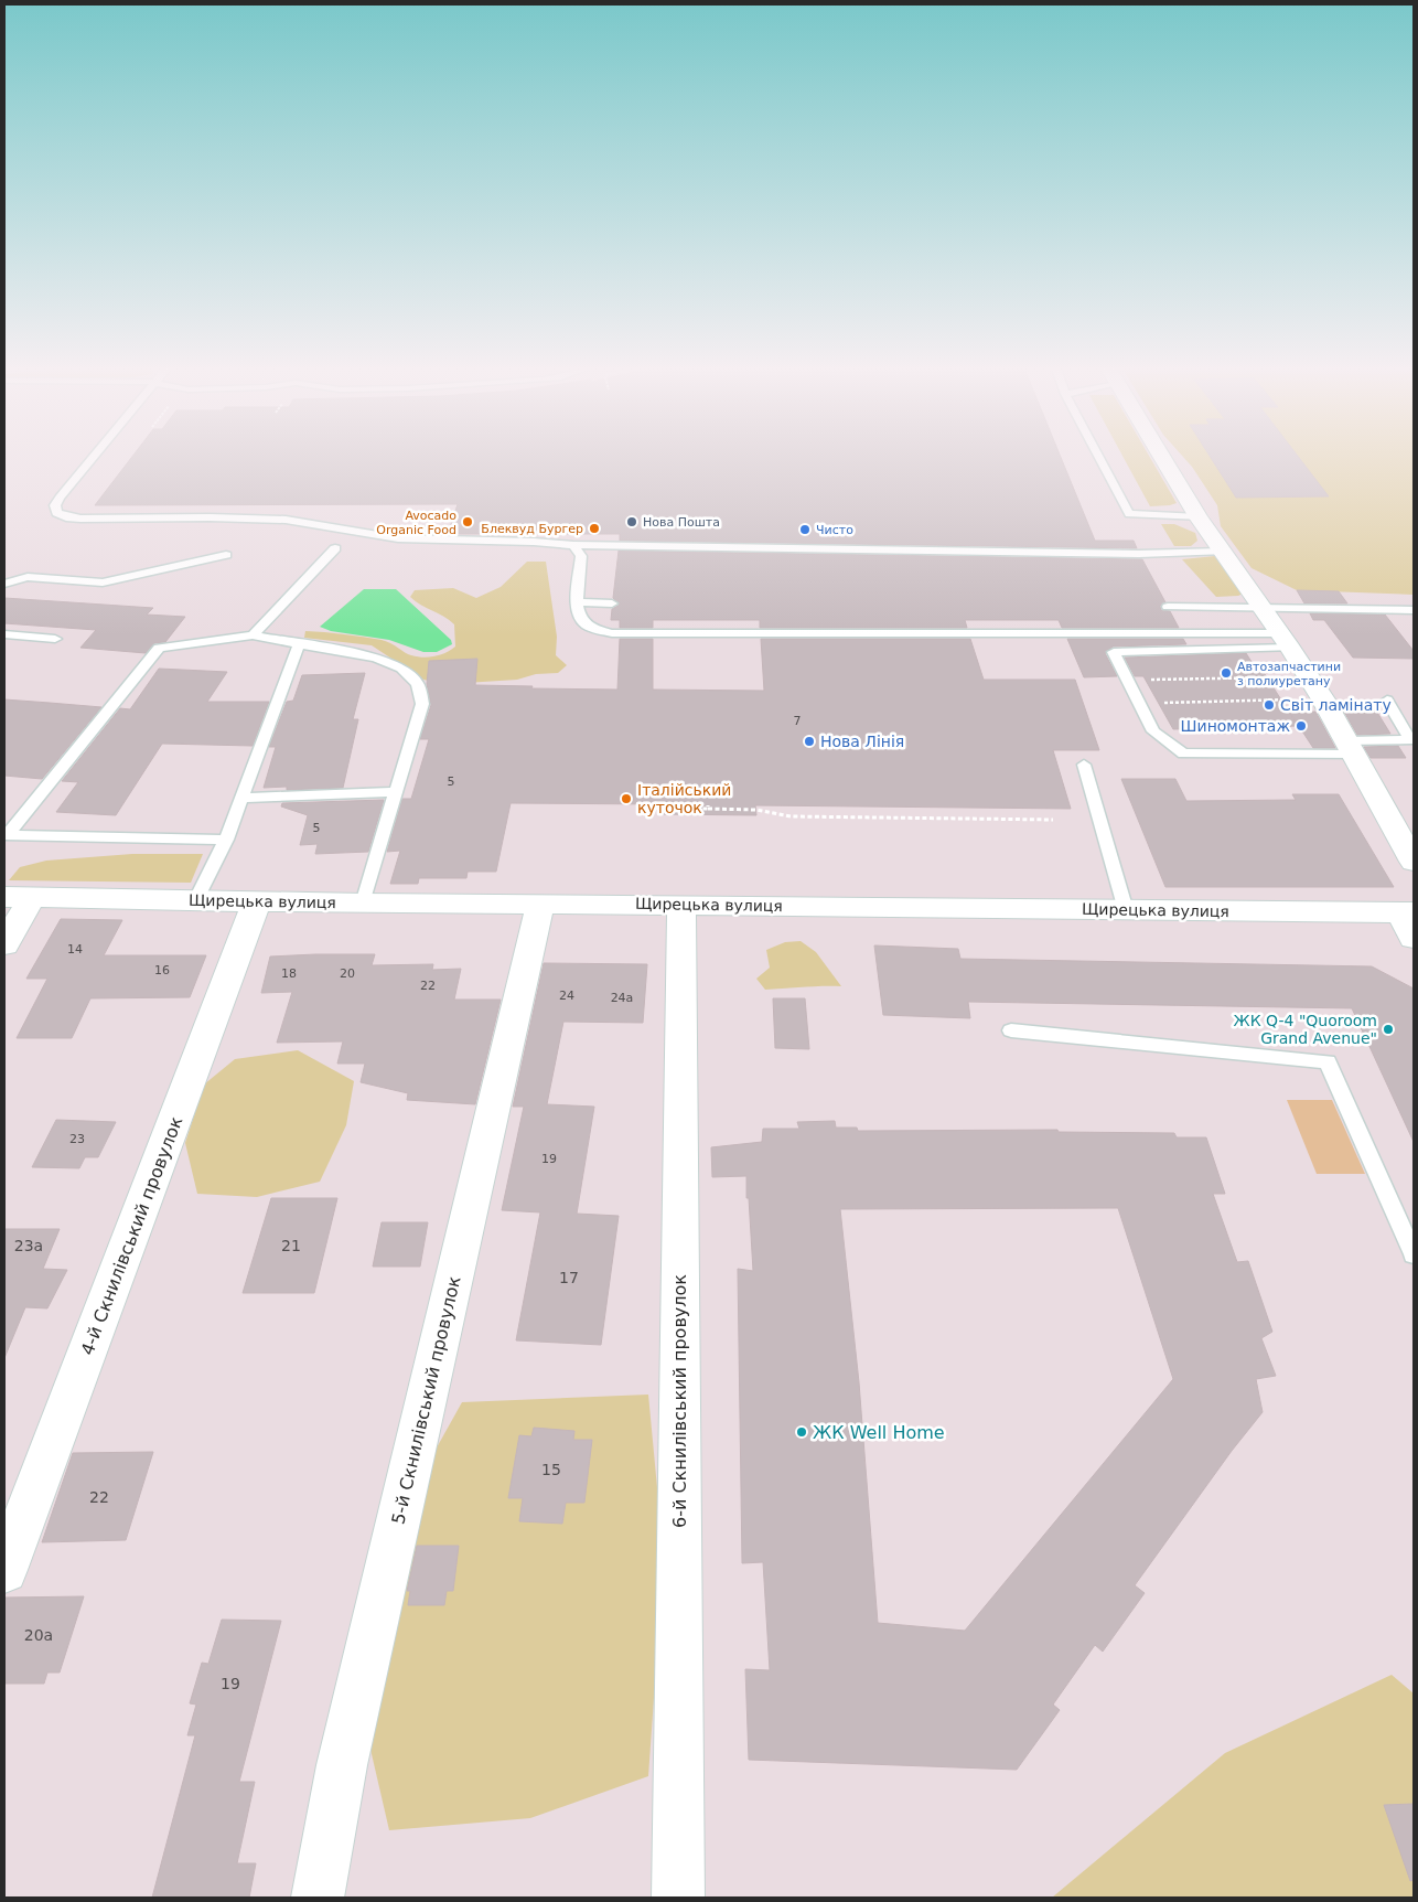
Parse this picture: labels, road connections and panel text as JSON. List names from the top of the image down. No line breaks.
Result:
{"streets":{"street":["Щирецька вулиця","4-й Скнилівський провулок","5-й Скнилівський провулок","6-й Скнилівський провулок"]},"crossings":[["Щирецька вулиця","4-й Скнилівський провулок"],["Щирецька вулиця","5-й Скнилівський провулок"],["Щирецька вулиця","6-й Скнилівський провулок"]],"places":["Avocado Organic Food","Нова Пошта","Блеквуд Бургер","Чисто","Автозапчастини з полиуретану","Світ ламінату","Шиномонтаж","Нова Лінія","Італійський куточок","ЖК Q-4 \"Quoroom Grand Avenue\"","ЖК Well Home"],"house_numbers":["7","5","5","14","16","18","20","22","24","24а","23","19","23а","21","17","15","22","20а","19"]}
